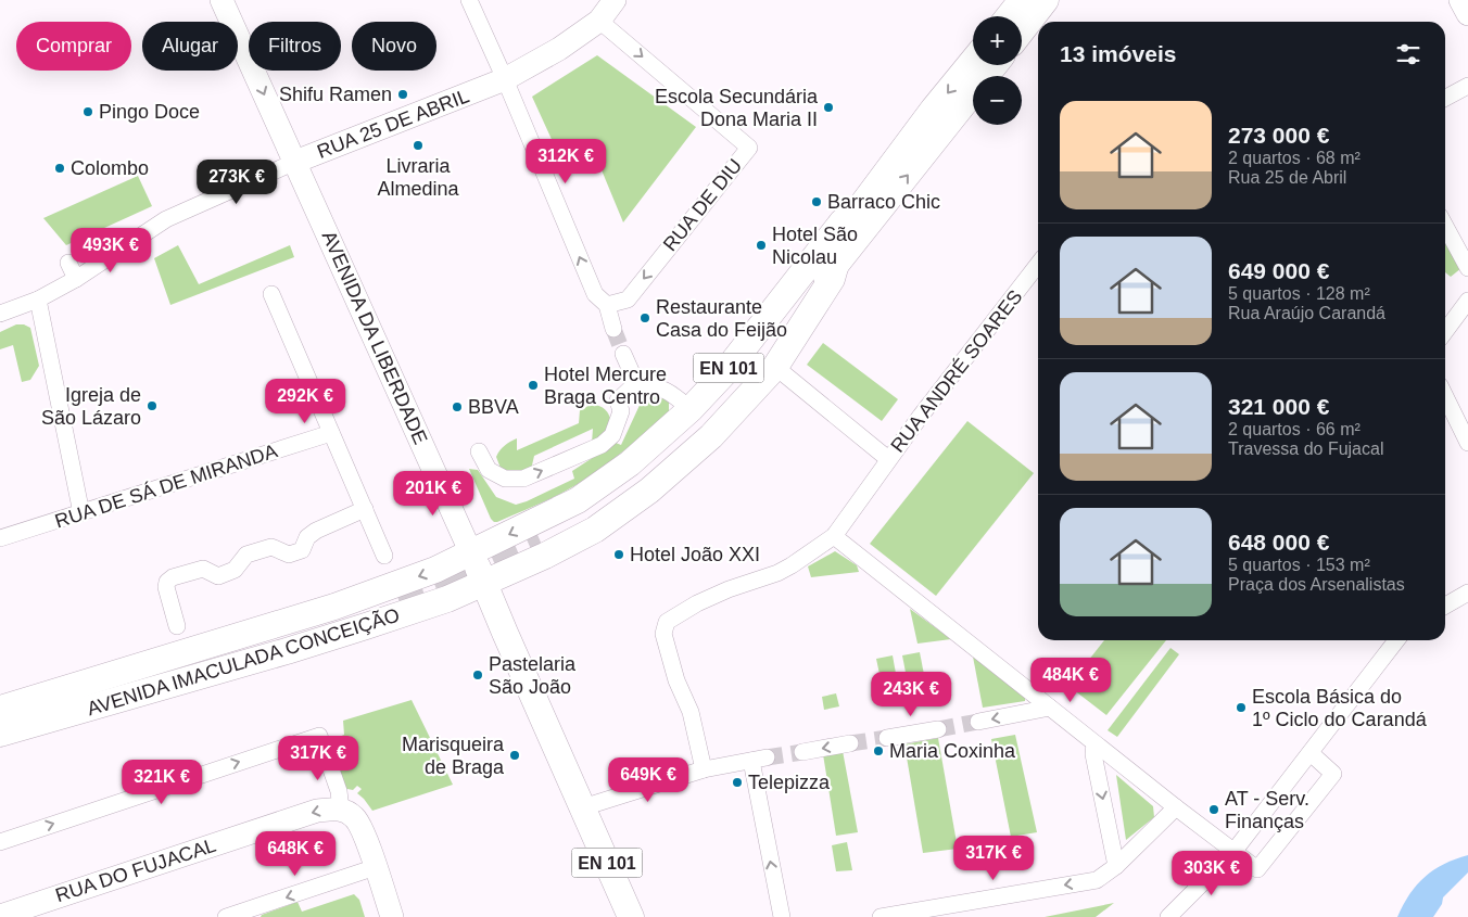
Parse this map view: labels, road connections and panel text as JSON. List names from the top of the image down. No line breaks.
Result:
{"streets":{"main road":["RUA 25 DE ABRIL","AVENIDA DA LIBERDADE","EN 101","AVENIDA IMACULADA CONCEIÇÃO","RUA DO FUJACAL"],"street":["RUA DE DIU","RUA ANDRÉ SOARES","RUA DE SÁ DE MIRANDA"]},"crossings":[["RUA 25 DE ABRIL","RUA DE DIU"],["RUA 25 DE ABRIL","AVENIDA DA LIBERDADE"],["AVENIDA DA LIBERDADE","EN 101"],["AVENIDA DA LIBERDADE","AVENIDA IMACULADA CONCEIÇÃO"],["EN 101","RUA ANDRÉ SOARES"],["EN 101","AVENIDA IMACULADA CONCEIÇÃO"]],"one_way":["RUA DO FUJACAL"],"places":["Shifu Ramen","Escola Secundária Dona Maria II","Pingo Doce","Livraria Almedina","Colombo","Barraco Chic","Hotel São Nicolau","Restaurante Casa do Feijão","Hotel Mercure Braga Centro","Igreja de São Lázaro","BBVA","Hotel João XXI","Pastelaria São João","Escola Básica do 1º Ciclo do Carandá","Maria Coxinha","Marisqueira de Braga","Telepizza","AT - Serv. Finanças"],"page":{"map_buttons":["+","−"],"chip":["Comprar","Alugar","Filtros","Novo"],"heading":"13 imóveis","list":[{"name":"273 000 €","note":"2 quartos · 68 m² · Rua 25 de Abril"},{"name":"649 000 €","note":"5 quartos · 128 m² · Rua Araújo Carandá"},{"name":"321 000 €","note":"2 quartos · 66 m² · Travessa do Fujacal"},{"name":"648 000 €","note":"5 quartos · 153 m² · Praça dos Arsenalistas"}],"price":["312K €","273K €","493K €","292K €","201K €","484K €","243K €","317K €","649K €","321K €","648K €","317K €","303K €"]}}
